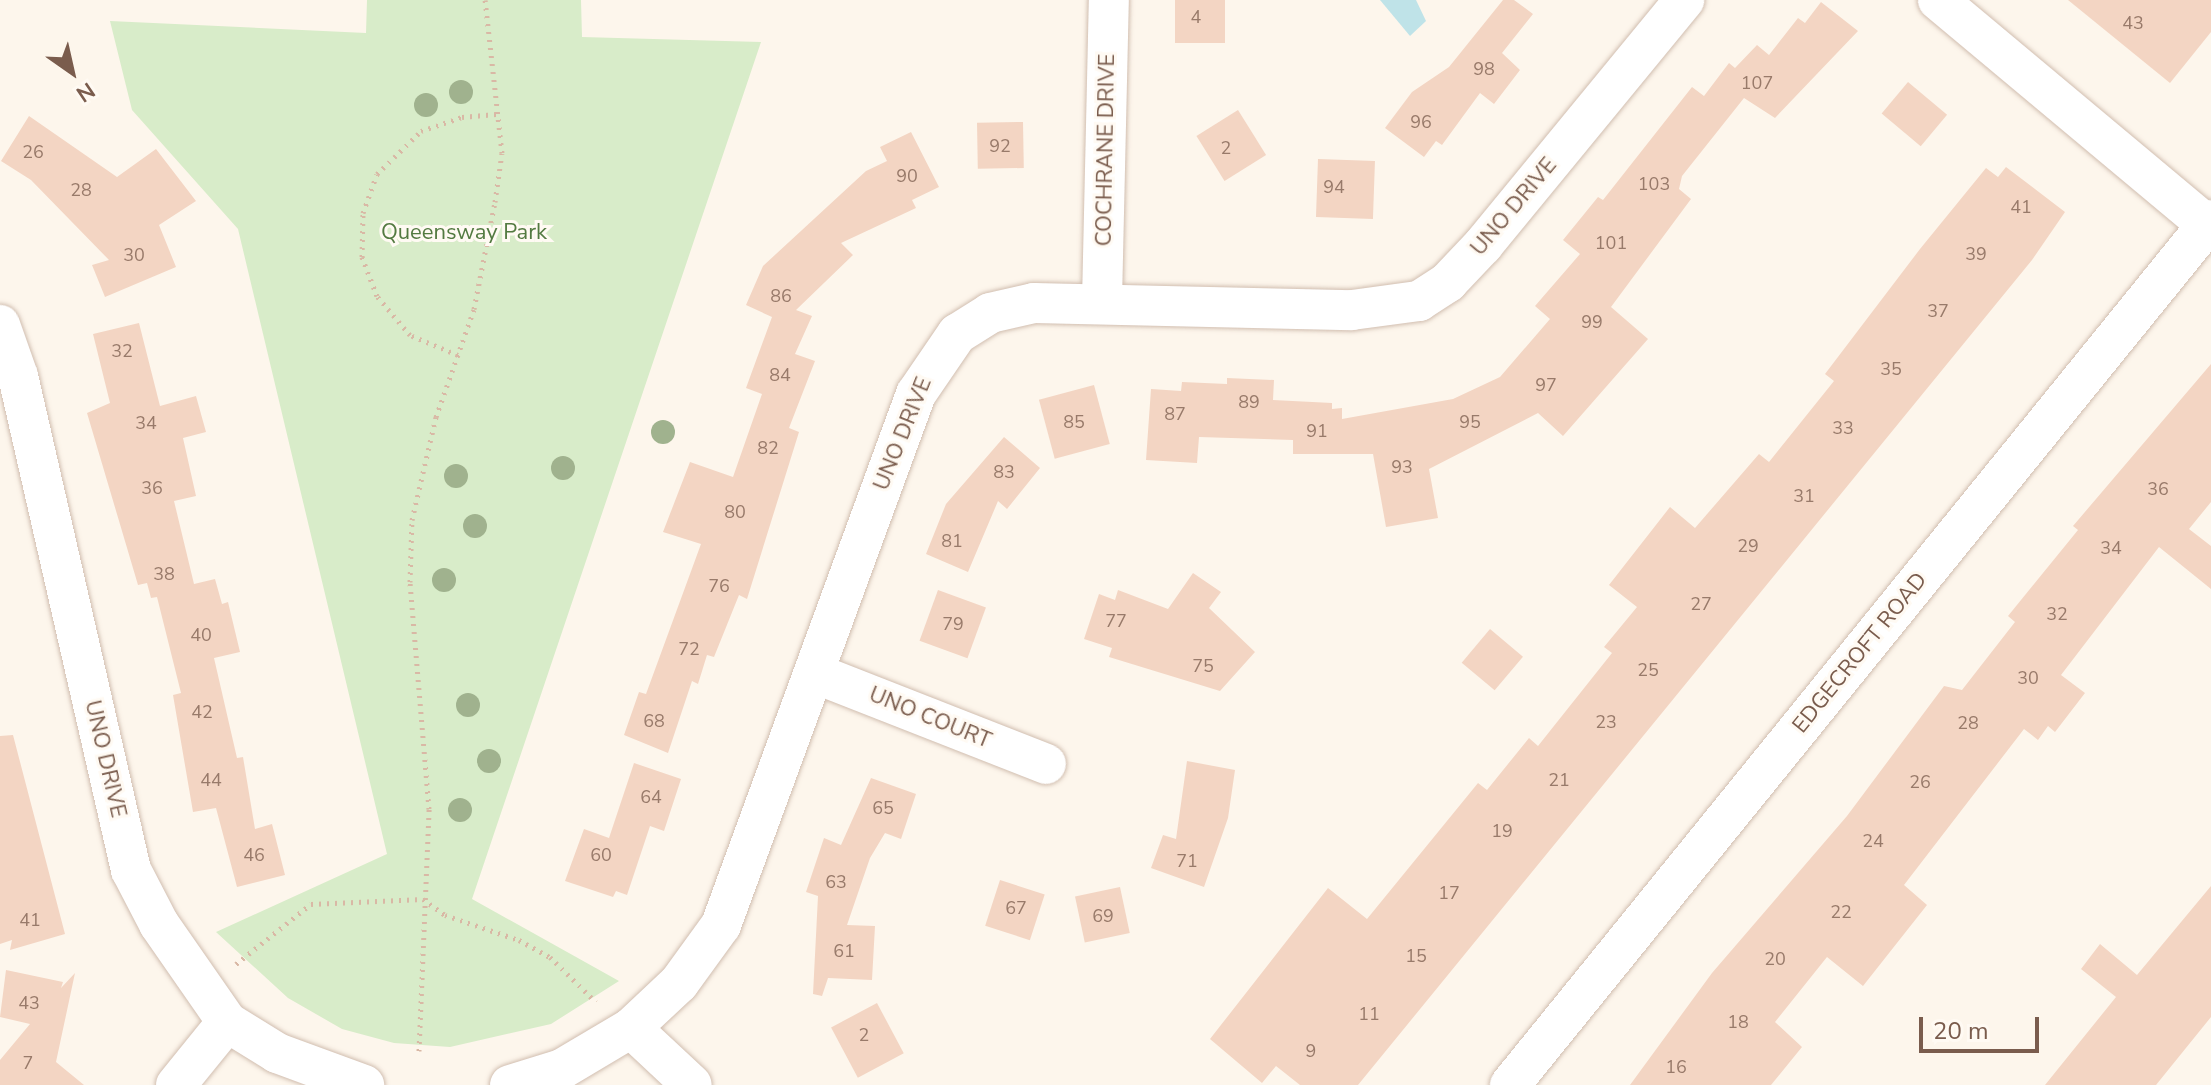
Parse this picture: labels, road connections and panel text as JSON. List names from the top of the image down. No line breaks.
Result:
{"streets":{"street":["COCHRANE DRIVE","UNO DRIVE","EDGECROFT ROAD","UNO COURT"]},"crossings":[["COCHRANE DRIVE","UNO DRIVE"],["UNO DRIVE","UNO COURT"]],"parks":["Queensway Park"],"house_numbers":["4","43","98","107","96","92","2","26","90","103","94","28","41","101","39","30","86","37","99","32","35","84","97","89","87","85","95","34","33","91","82","93","83","36","36","31","80","81","29","34","38","76","27","32","77","79","40","72","75","25","30","42","68","23","28","44","21","26","64","65","19","24","46","60","71","63","17","67","22","69","41","61","15","20","43","11","18","2","9","7","16"],"scale_bar":"20 m","north":"bottom right"}
